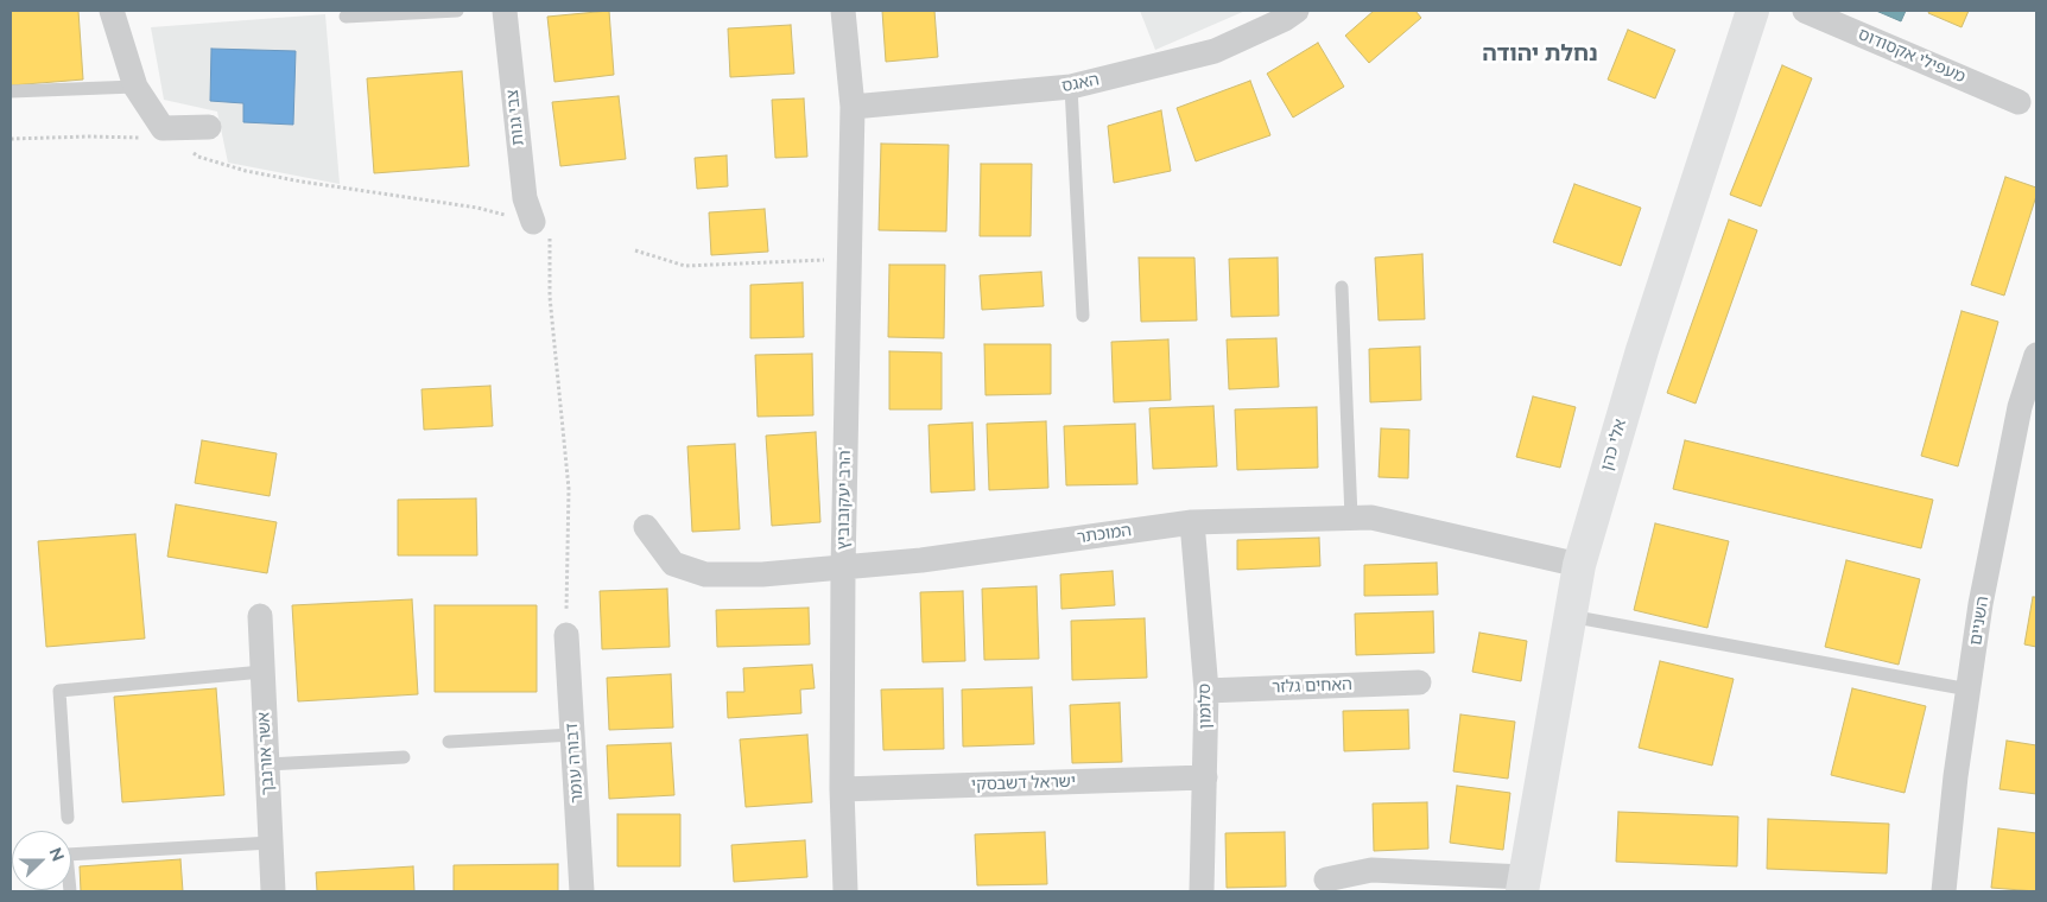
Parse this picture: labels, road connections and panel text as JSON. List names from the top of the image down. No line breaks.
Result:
{"streets":{"street":["מעפילי אקסודוס","האגס","צבי גנות","אלי כהן","הרב יעקובוביץ'","המוכתר","השניים","האחים גלזר","סלומון","אשר אורנבך","דבורה עומר","ישראל דשבסקי"]},"crossings":[["האגס","הרב יעקובוביץ'"],["אלי כהן","המוכתר"],["הרב יעקובוביץ'","המוכתר"],["הרב יעקובוביץ'","ישראל דשבסקי"],["המוכתר","סלומון"],["האחים גלזר","סלומון"],["סלומון","ישראל דשבסקי"]],"districts":["נחלת יהודה"],"north":"right"}
